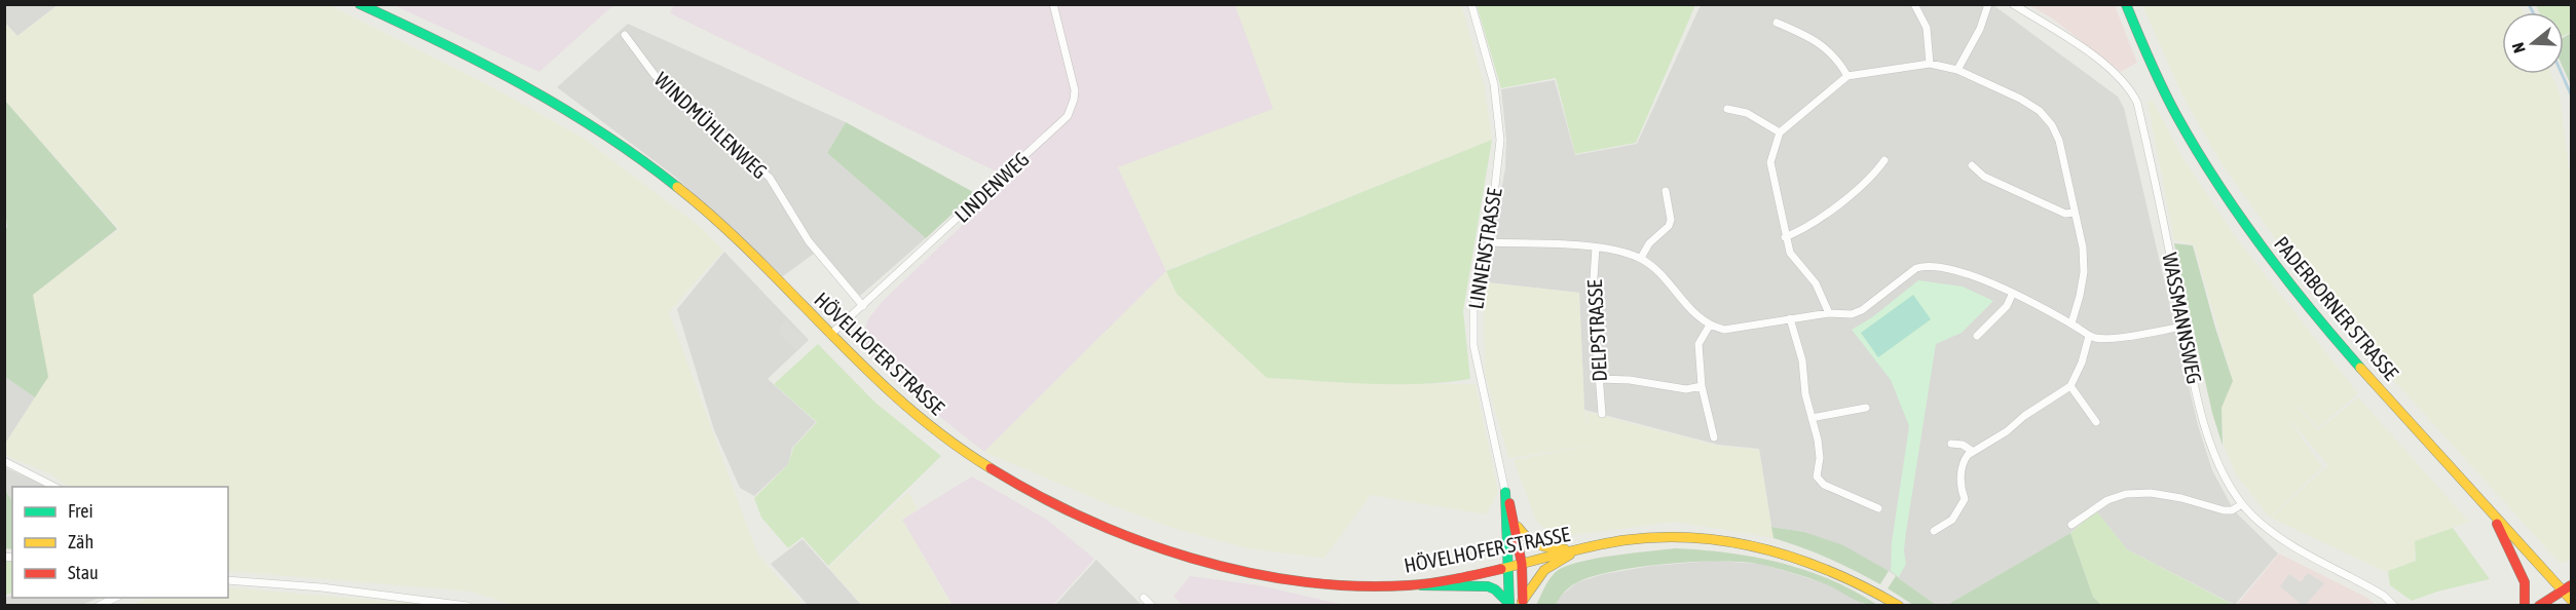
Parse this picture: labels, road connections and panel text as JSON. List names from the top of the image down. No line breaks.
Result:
{"streets":{"main road":["PADERBORNER STRASSE","HÖVELHOFER STRASSE"],"street":["WINDMÜHLENWEG","LINDENWEG","LINNENSTRASSE","WASSMANNSWEG","DELPSTRASSE"]},"crossings":[["WINDMÜHLENWEG","LINDENWEG"],["LINDENWEG","HÖVELHOFER STRASSE"]],"legend":["Frei","Zäh","Stau"],"north":"left"}
